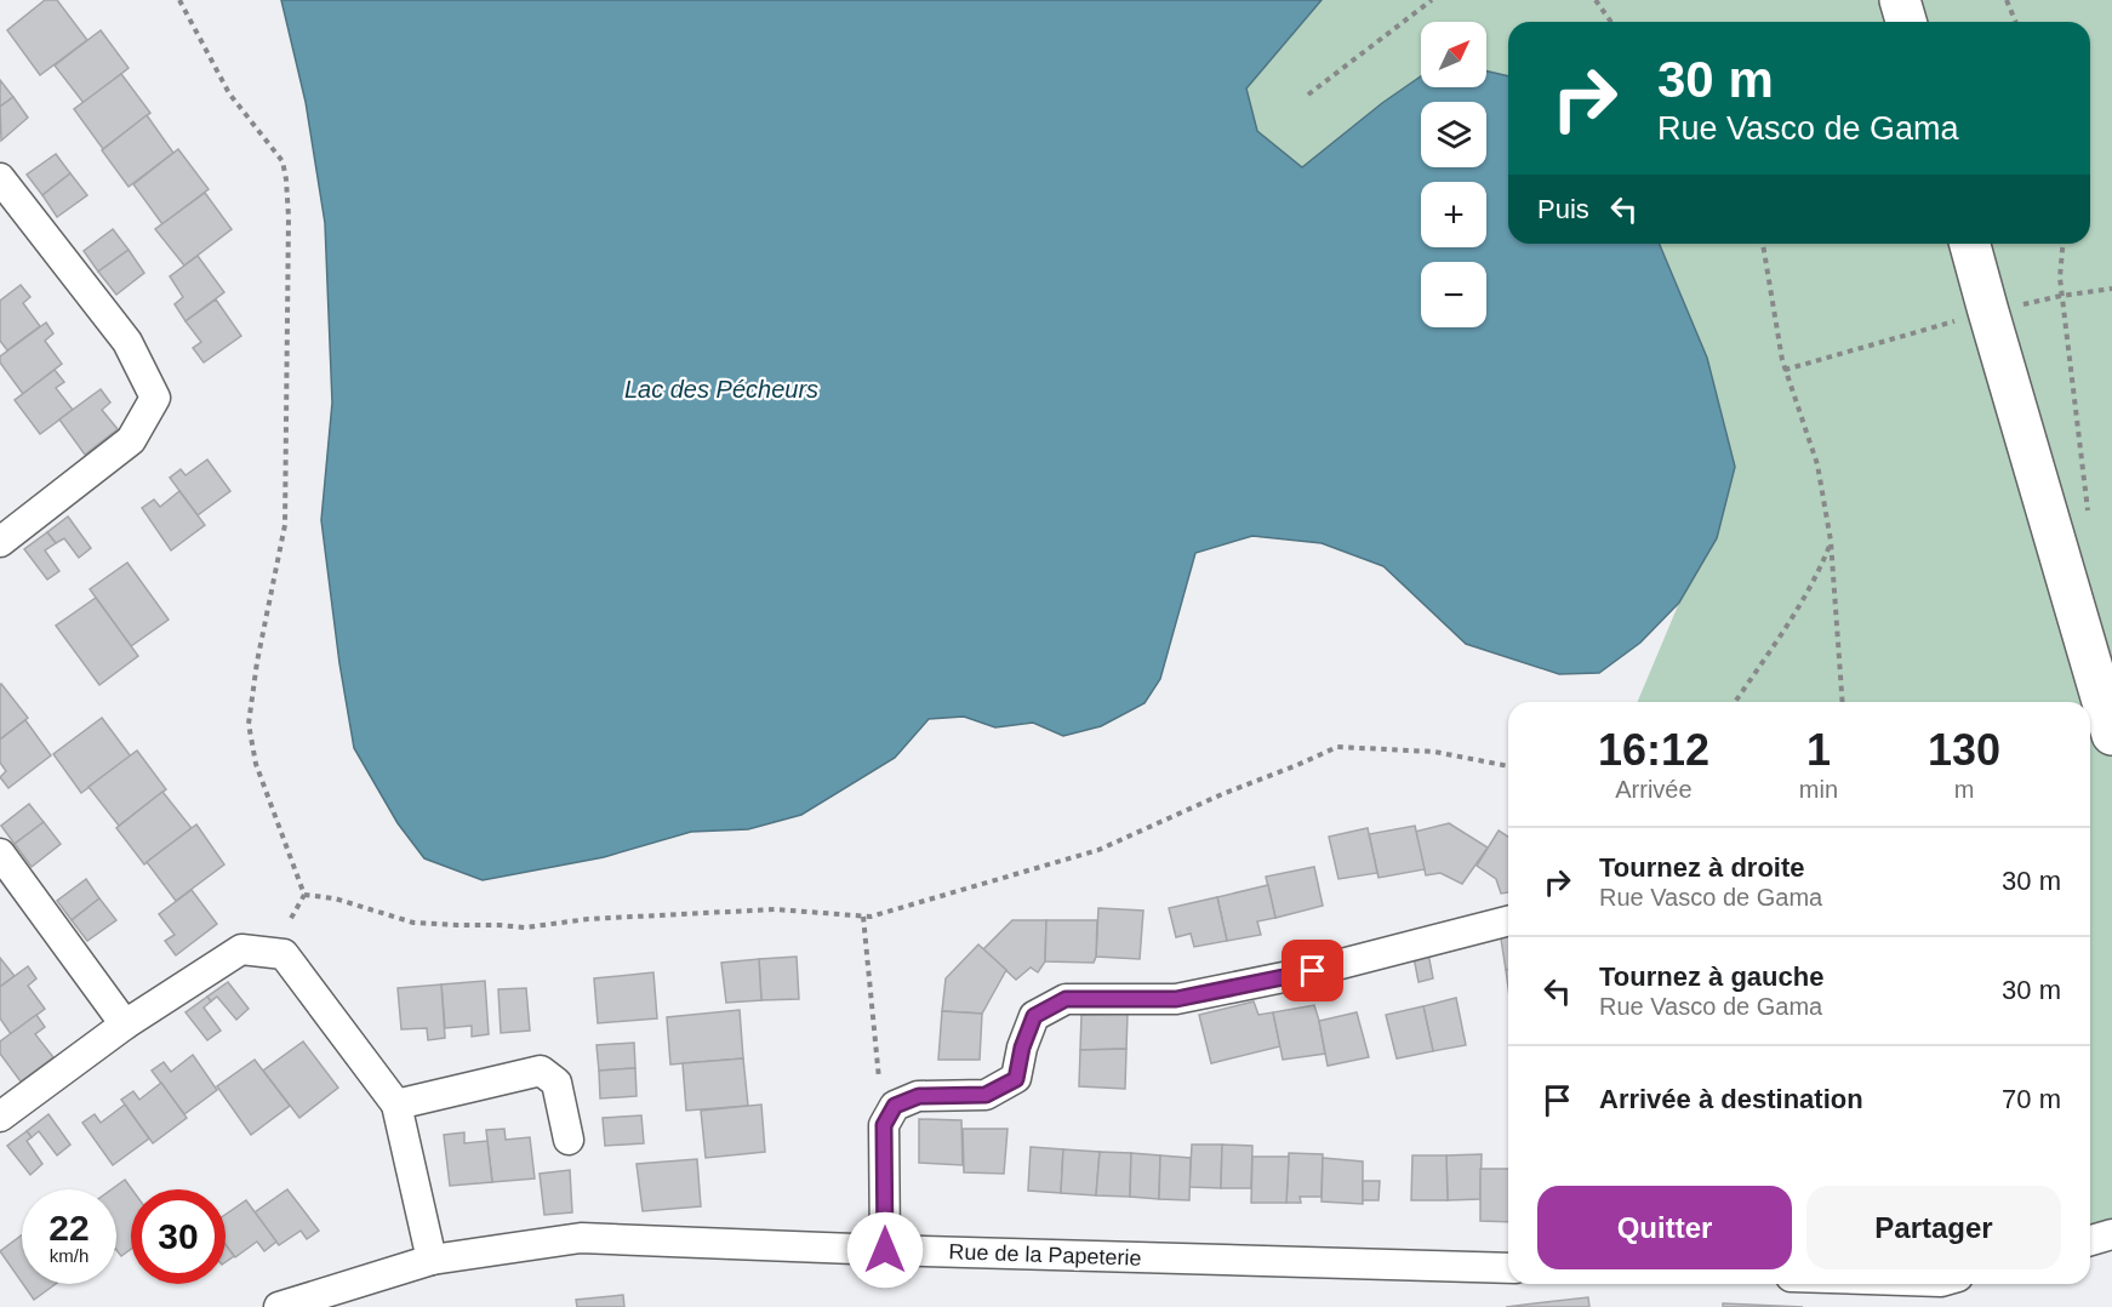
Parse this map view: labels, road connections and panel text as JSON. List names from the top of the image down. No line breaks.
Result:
{"streets":{"street":["Rue de la Papeterie"]},"water":["Lac des Pécheurs"],"north":"top right","page":{"map_buttons":["+","−"],"turn":["30 m","Rue Vasco de Gama"],"then":"Puis","eta":["16:12","Arrivée","1","min","130","m"],"list":[{"name":"Tournez à droite","note":"Rue Vasco de Gama","value":"30 m"},{"name":"Tournez à gauche","note":"Rue Vasco de Gama","value":"30 m"},{"name":"Arrivée à destination","value":"70 m"}],"buttons":["Quitter","Partager"],"speed":"22 km/h","limit":"30"}}
